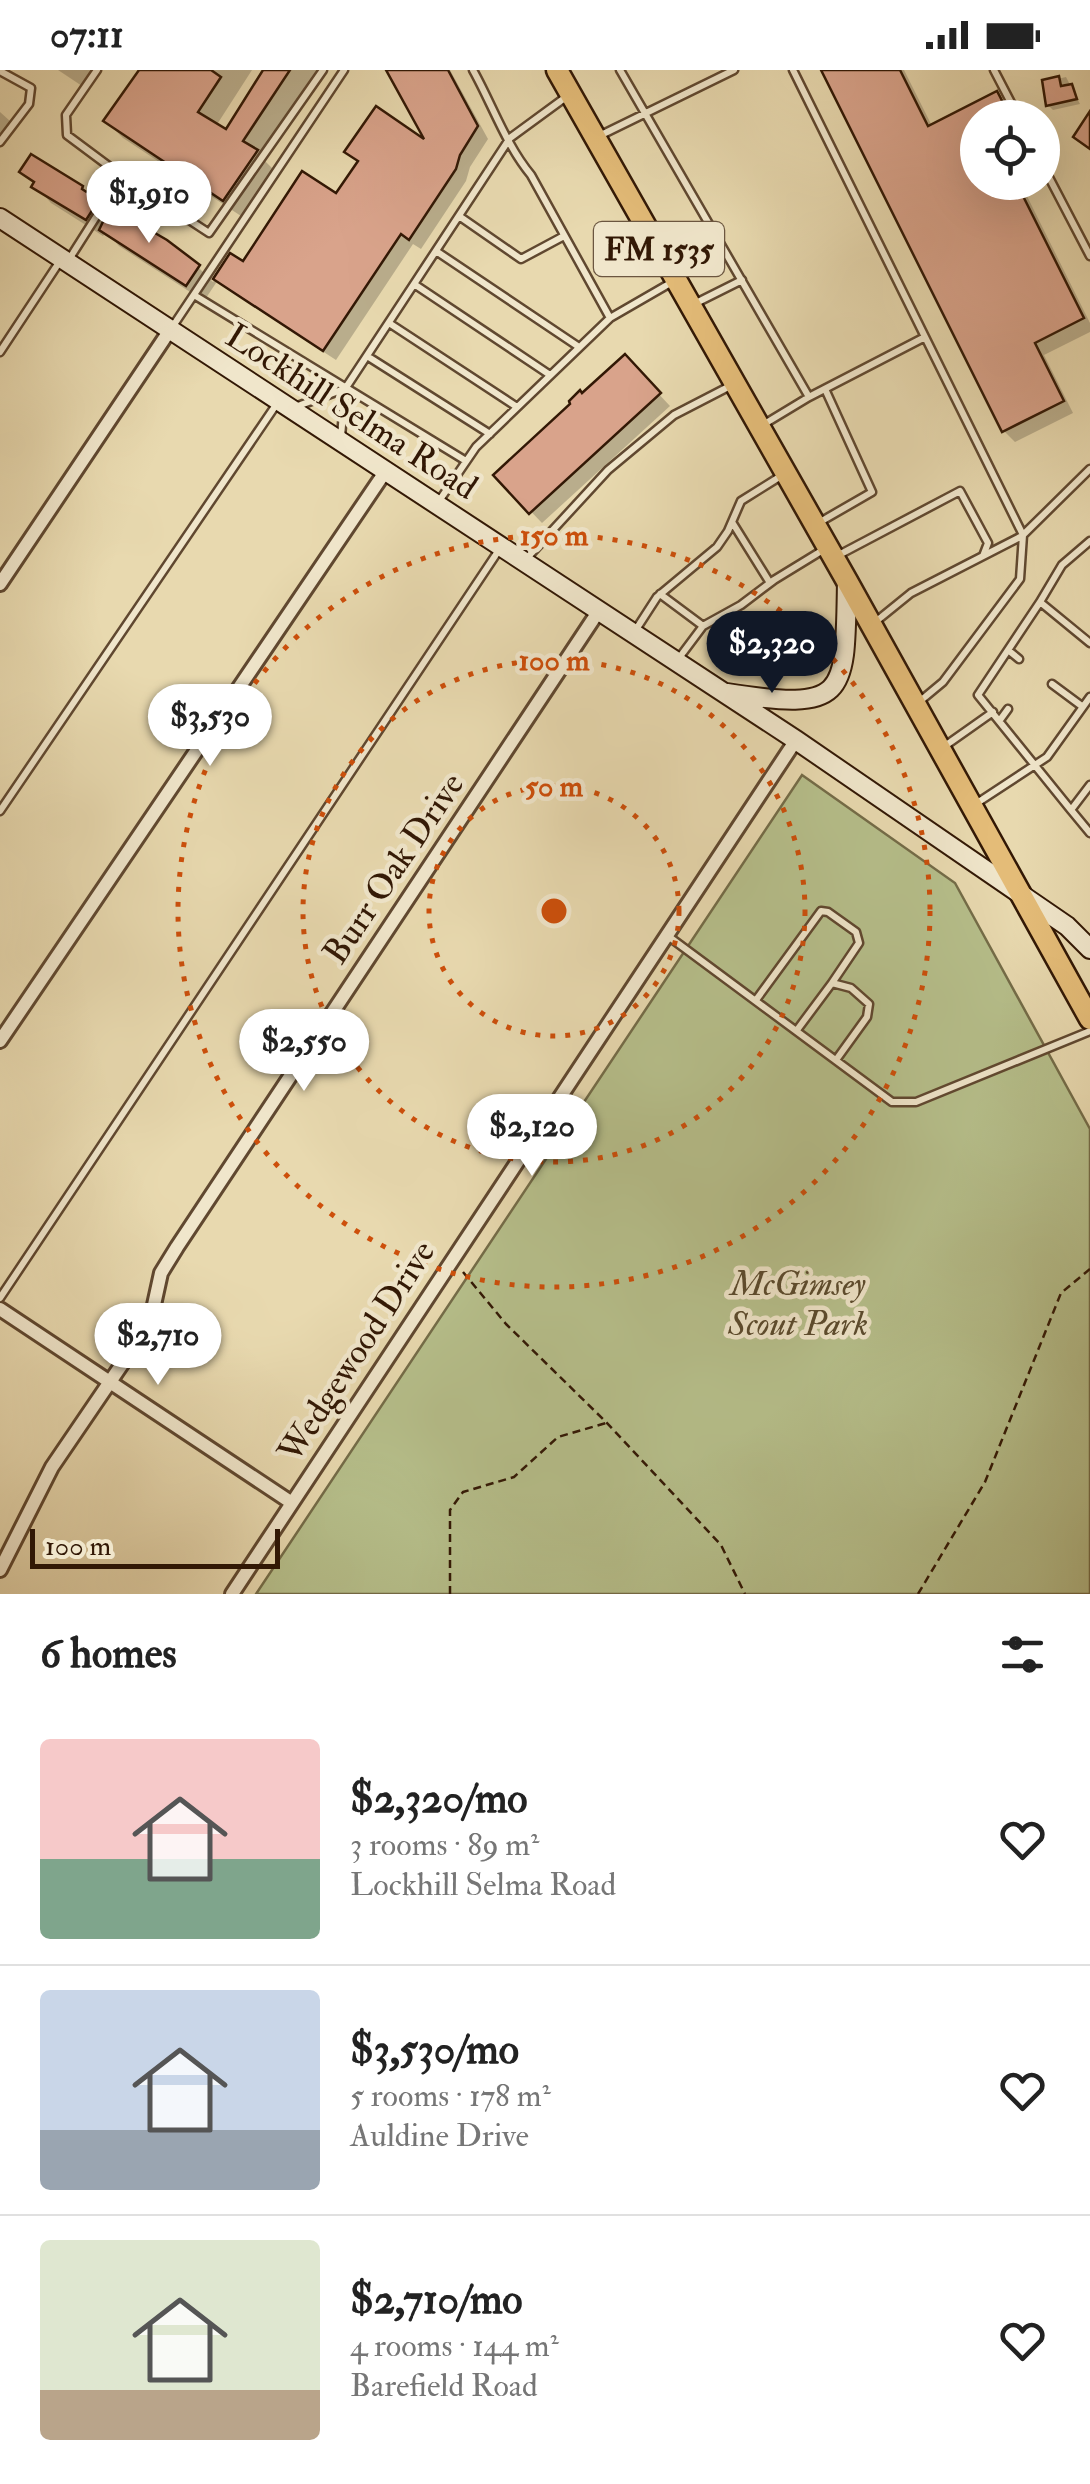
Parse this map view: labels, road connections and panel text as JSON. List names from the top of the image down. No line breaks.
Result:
{"streets":{"main road":["FM 1535","Lockhill Selma Road"],"street":["Burr Oak Drive","Wedgewood Drive"]},"crossings":[["FM 1535","Lockhill Selma Road"],["Lockhill Selma Road","Burr Oak Drive"],["Lockhill Selma Road","Wedgewood Drive"]],"parks":["McGimsey Scout Park"],"scale_bar":"100 m","page":{"status":"07:11","price":["$1,910","$2,320","$3,530","$2,550","$2,120","$2,710"],"scale":"100 m","heading":"6 homes","list":[{"name":"$2,320/mo","note":"3 rooms · 89 m² · Lockhill Selma Road"},{"name":"$3,530/mo","note":"5 rooms · 178 m² · Auldine Drive"},{"name":"$2,710/mo","note":"4 rooms · 144 m² · Barefield Road"}]},"rings":["150 m","100 m","50 m"]}
